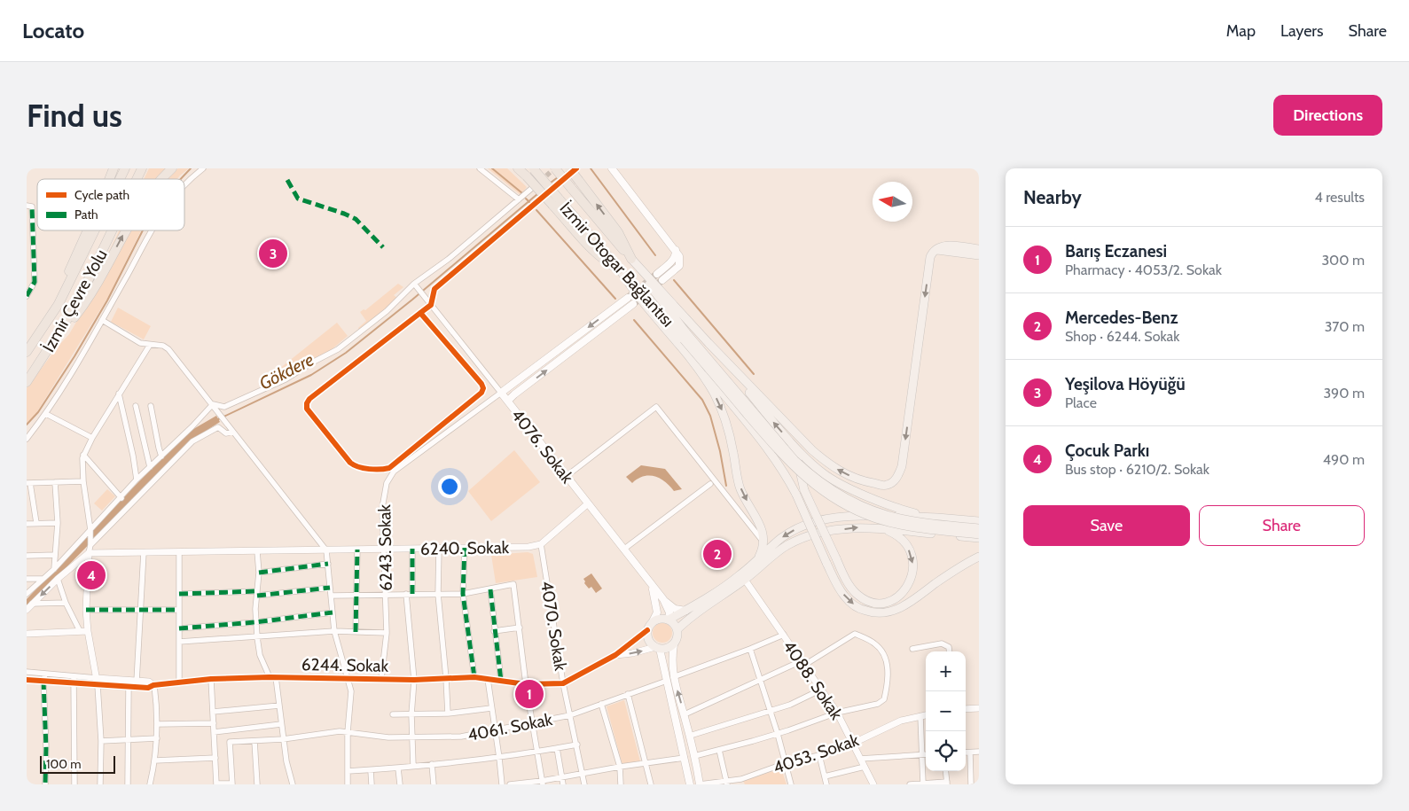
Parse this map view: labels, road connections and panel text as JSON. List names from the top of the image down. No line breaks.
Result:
{"streets":{"highway":["İzmir Otogar Bağlantısı","İzmir Çevre Yolu"],"main road":["4076. Sokak"],"street":["6243. Sokak","6240. Sokak","4070. Sokak","6244. Sokak","4088. Sokak","4061. Sokak","4053. Sokak"]},"crossings":[["4076. Sokak","6243. Sokak"],["4076. Sokak","6244. Sokak"],["6243. Sokak","6240. Sokak"],["6243. Sokak","6244. Sokak"],["6240. Sokak","4070. Sokak"],["4070. Sokak","6244. Sokak"],["4070. Sokak","4061. Sokak"],["4088. Sokak","4061. Sokak"],["4088. Sokak","4053. Sokak"]],"water":["Gökdere"],"legend":["Cycle path","Path"],"scale_bar":"100 m","north":"left","page":{"header":"Locato","nav":["Map","Layers","Share"],"buttons":["Directions",["Save","Share"]],"title":"Find us","heading":["Nearby","4 results"],"list":[{"mark":"1","name":"Barış Eczanesi","note":"Pharmacy · 4053/2. Sokak","value":"300 m"},{"mark":"2","name":"Mercedes-Benz","note":"Shop · 6244. Sokak","value":"370 m"},{"mark":"3","name":"Yeşilova Höyüğü","note":"Place","value":"390 m"},{"mark":"4","name":"Çocuk Parkı","note":"Bus stop · 6210/2. Sokak","value":"490 m"}],"pins":["3","2","4","1"],"map_buttons":["+","−"],"scale":"100 m"}}
